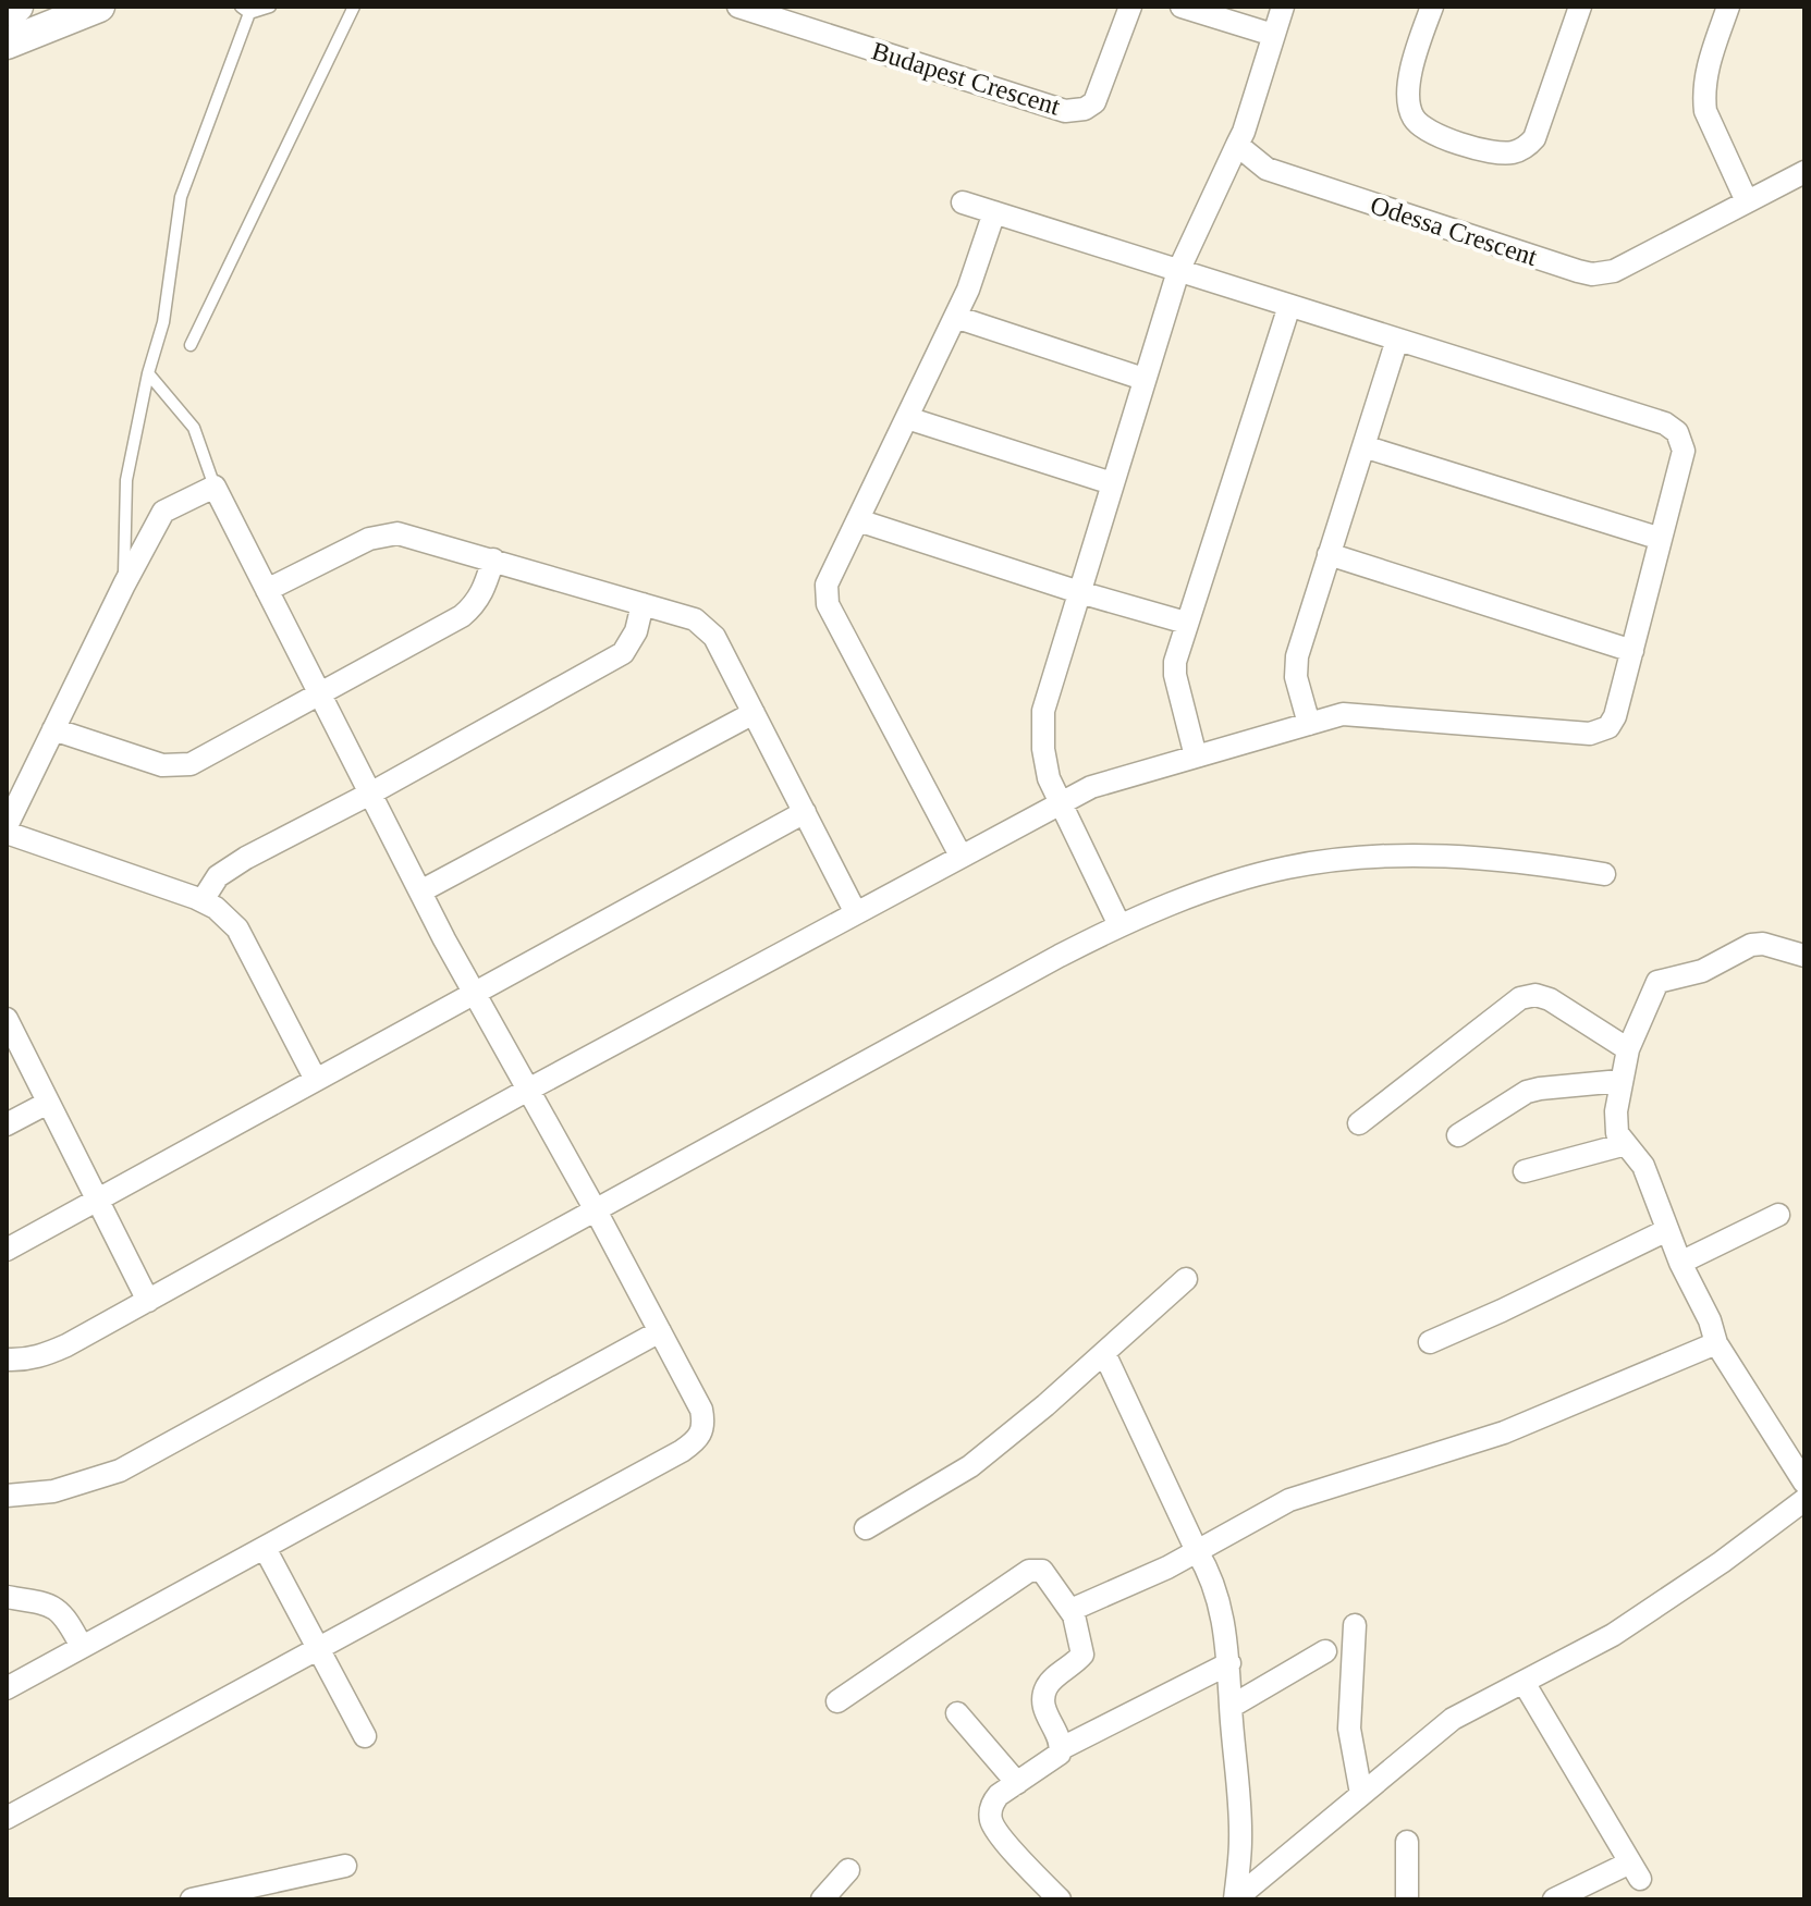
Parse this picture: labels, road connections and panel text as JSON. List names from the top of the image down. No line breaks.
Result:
{"streets":{"street":["Budapest Crescent","Odessa Crescent"]}}
